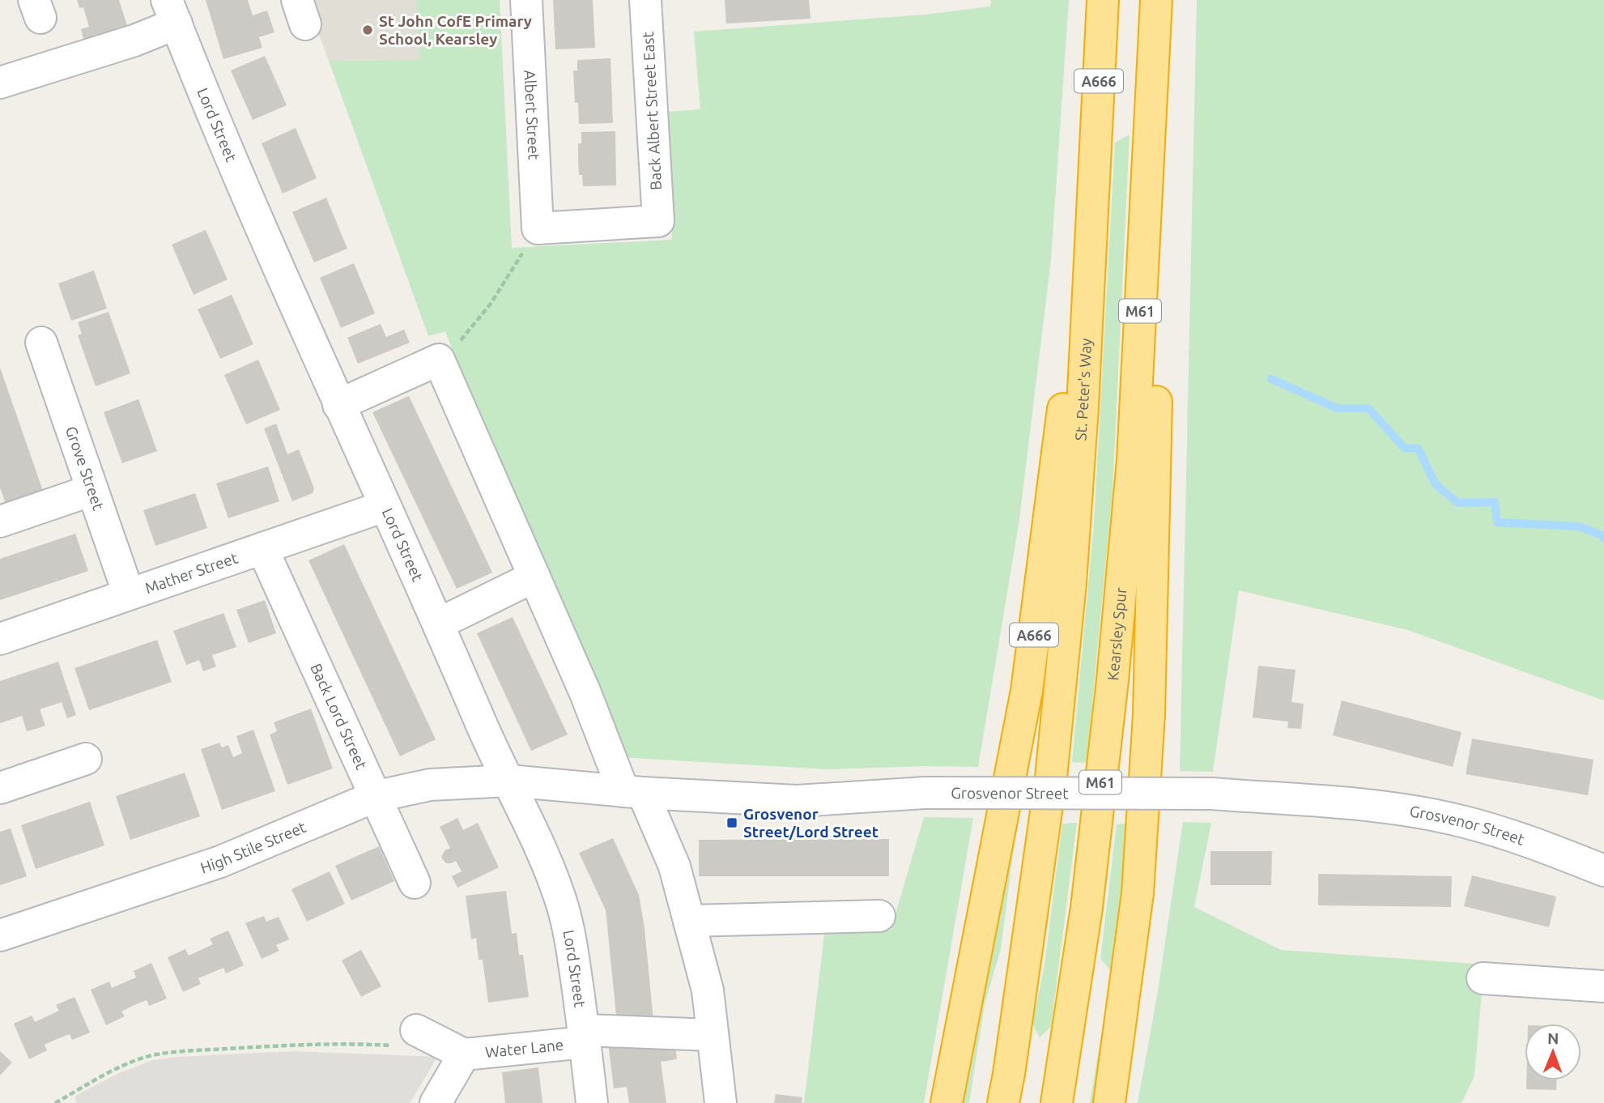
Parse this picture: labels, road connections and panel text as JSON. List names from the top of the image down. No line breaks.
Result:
{"streets":{"highway":["A666","M61","St. Peter's Way","Kearsley Spur"],"street":["Back Albert Street East","Albert Street","Lord Street","Grove Street","Mather Street","Back Lord Street","Grosvenor Street","High Stile Street","Water Lane"]},"crossings":[["A666","St. Peter's Way"],["Back Albert Street East","Albert Street"],["Lord Street","Mather Street"],["Lord Street","Grosvenor Street"],["Lord Street","High Stile Street"],["Lord Street","Water Lane"],["Grove Street","Mather Street"],["Mather Street","Back Lord Street"],["Back Lord Street","High Stile Street"],["Grosvenor Street","High Stile Street"]],"places":{"other":["St John CofE Primary School, Kearsley"],"transit":["Grosvenor Street/Lord Street"]},"north":"top"}
